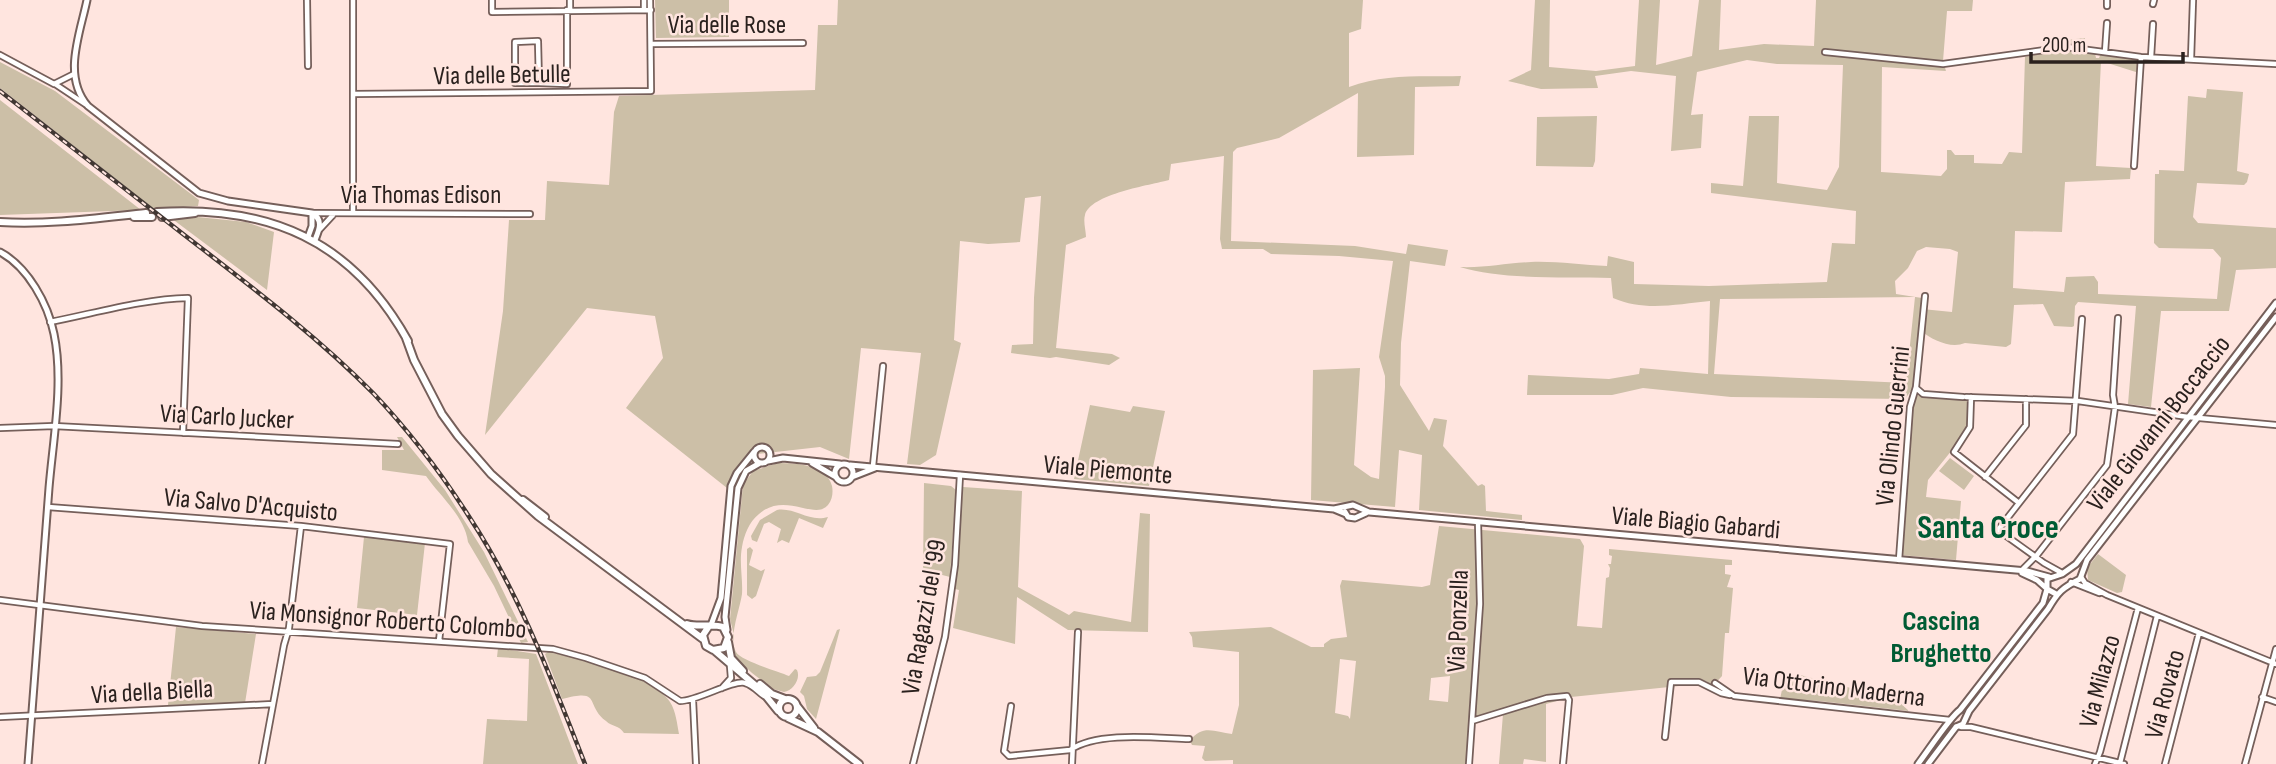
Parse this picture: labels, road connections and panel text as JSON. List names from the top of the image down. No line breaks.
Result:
{"streets":{"street":["Via delle Rose","Via delle Betulle","Via Thomas Edison","Via Carlo Jucker","Viale Giovanni Boccaccio","Via Olindo Guerrini","Viale Piemonte","Via Salvo D'Acquisto","Viale Biagio Gabardi","Via Ragazzi del '99","Via Monsignor Roberto Colombo","Via Ponzella","Via Milazzo","Via Ottorino Maderna","Via della Biella","Via Rovato"]},"crossings":[["Via delle Rose","Via delle Betulle"],["Viale Giovanni Boccaccio","Viale Biagio Gabardi"],["Via Olindo Guerrini","Viale Biagio Gabardi"],["Viale Piemonte","Viale Biagio Gabardi"],["Viale Piemonte","Via Ragazzi del '99"],["Via Salvo D'Acquisto","Via Monsignor Roberto Colombo"],["Viale Biagio Gabardi","Via Ponzella"]],"districts":["Santa Croce","Cascina Brughetto"],"scale_bar":"200 m"}
